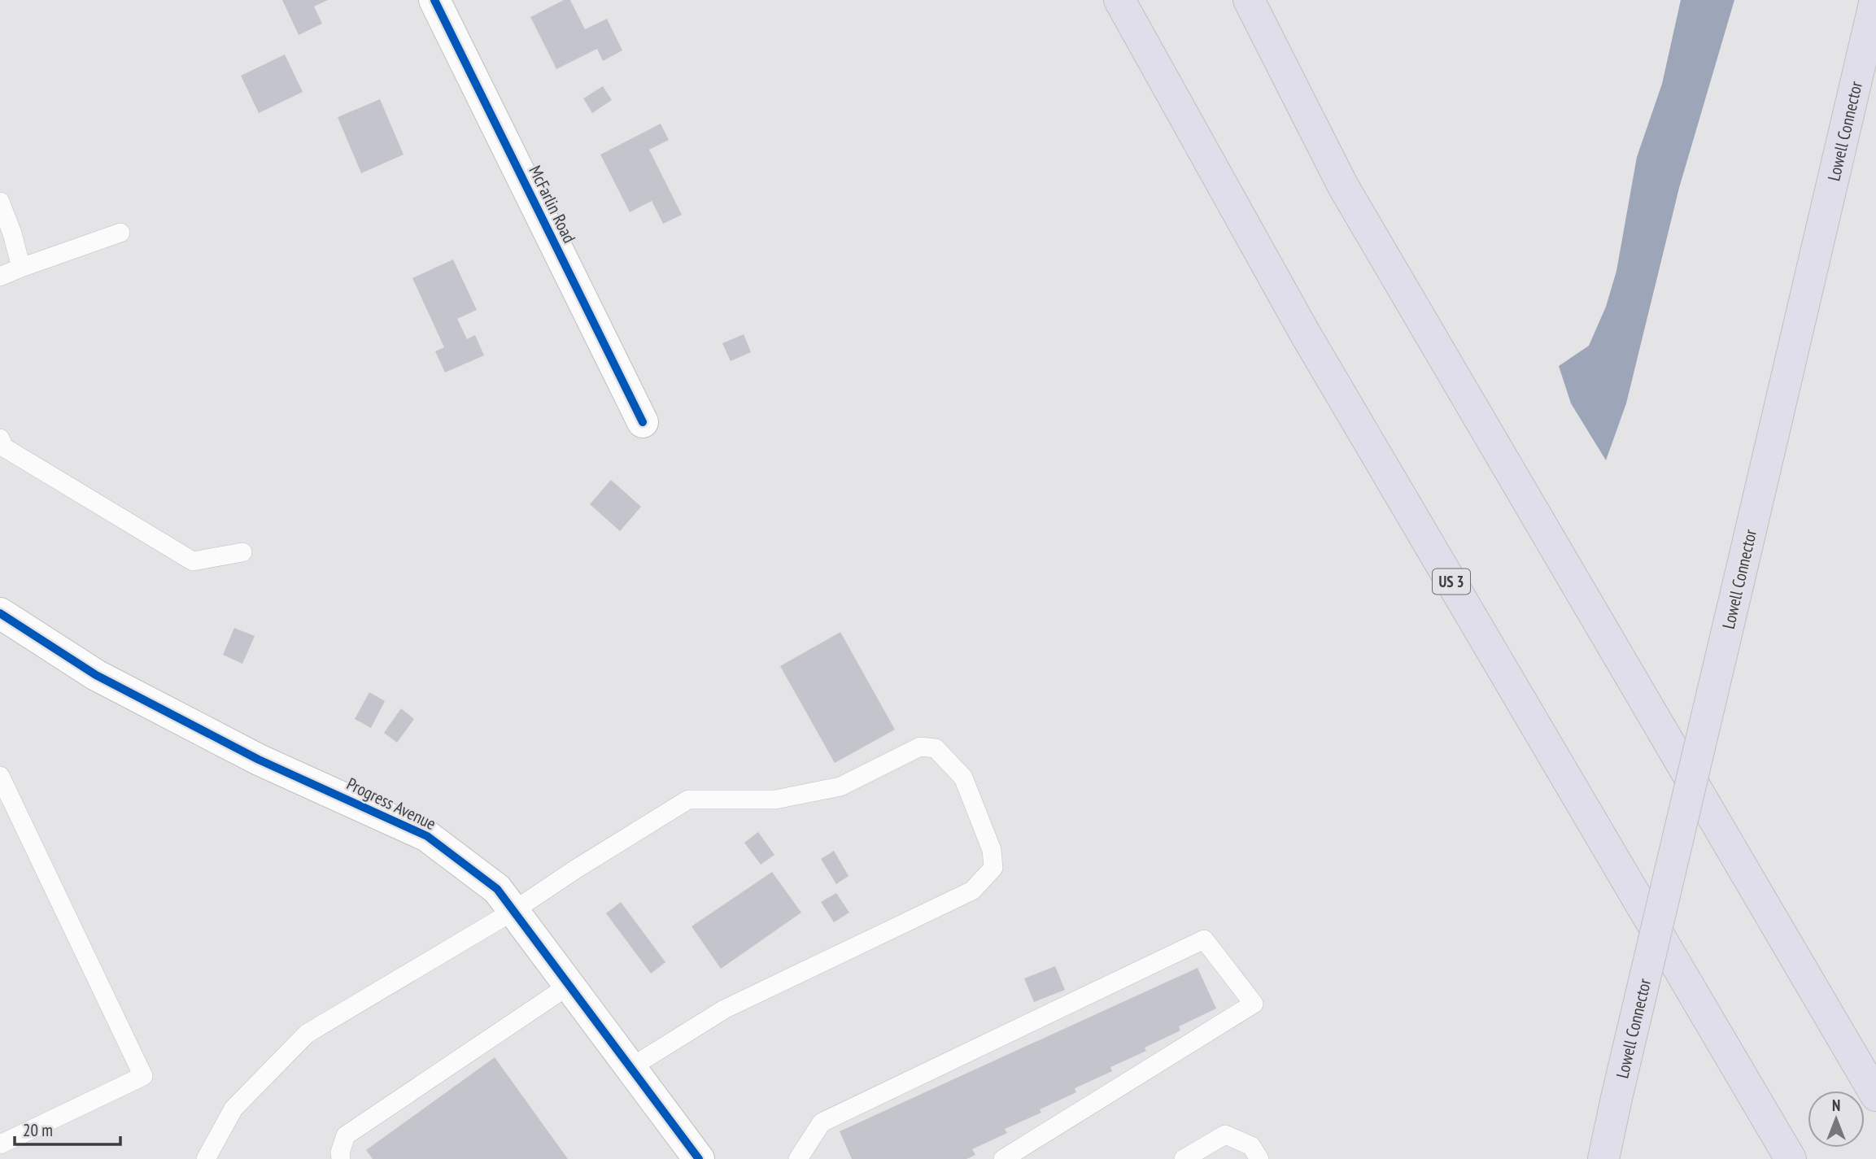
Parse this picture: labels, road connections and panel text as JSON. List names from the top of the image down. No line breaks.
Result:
{"streets":{"highway":["Lowell Connector","US 3"],"street":["McFarlin Road","Progress Avenue"]},"scale_bar":"20 m","north":"top"}
